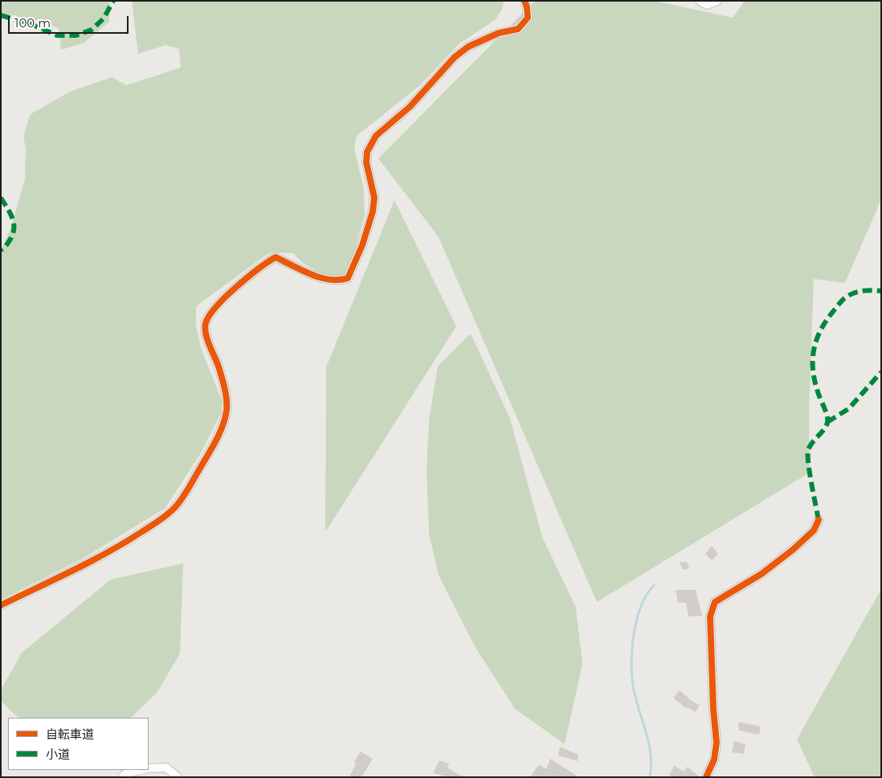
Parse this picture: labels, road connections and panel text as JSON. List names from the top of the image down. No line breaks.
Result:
{"legend":["自転車道","小道"],"scale_bar":"100 m"}
